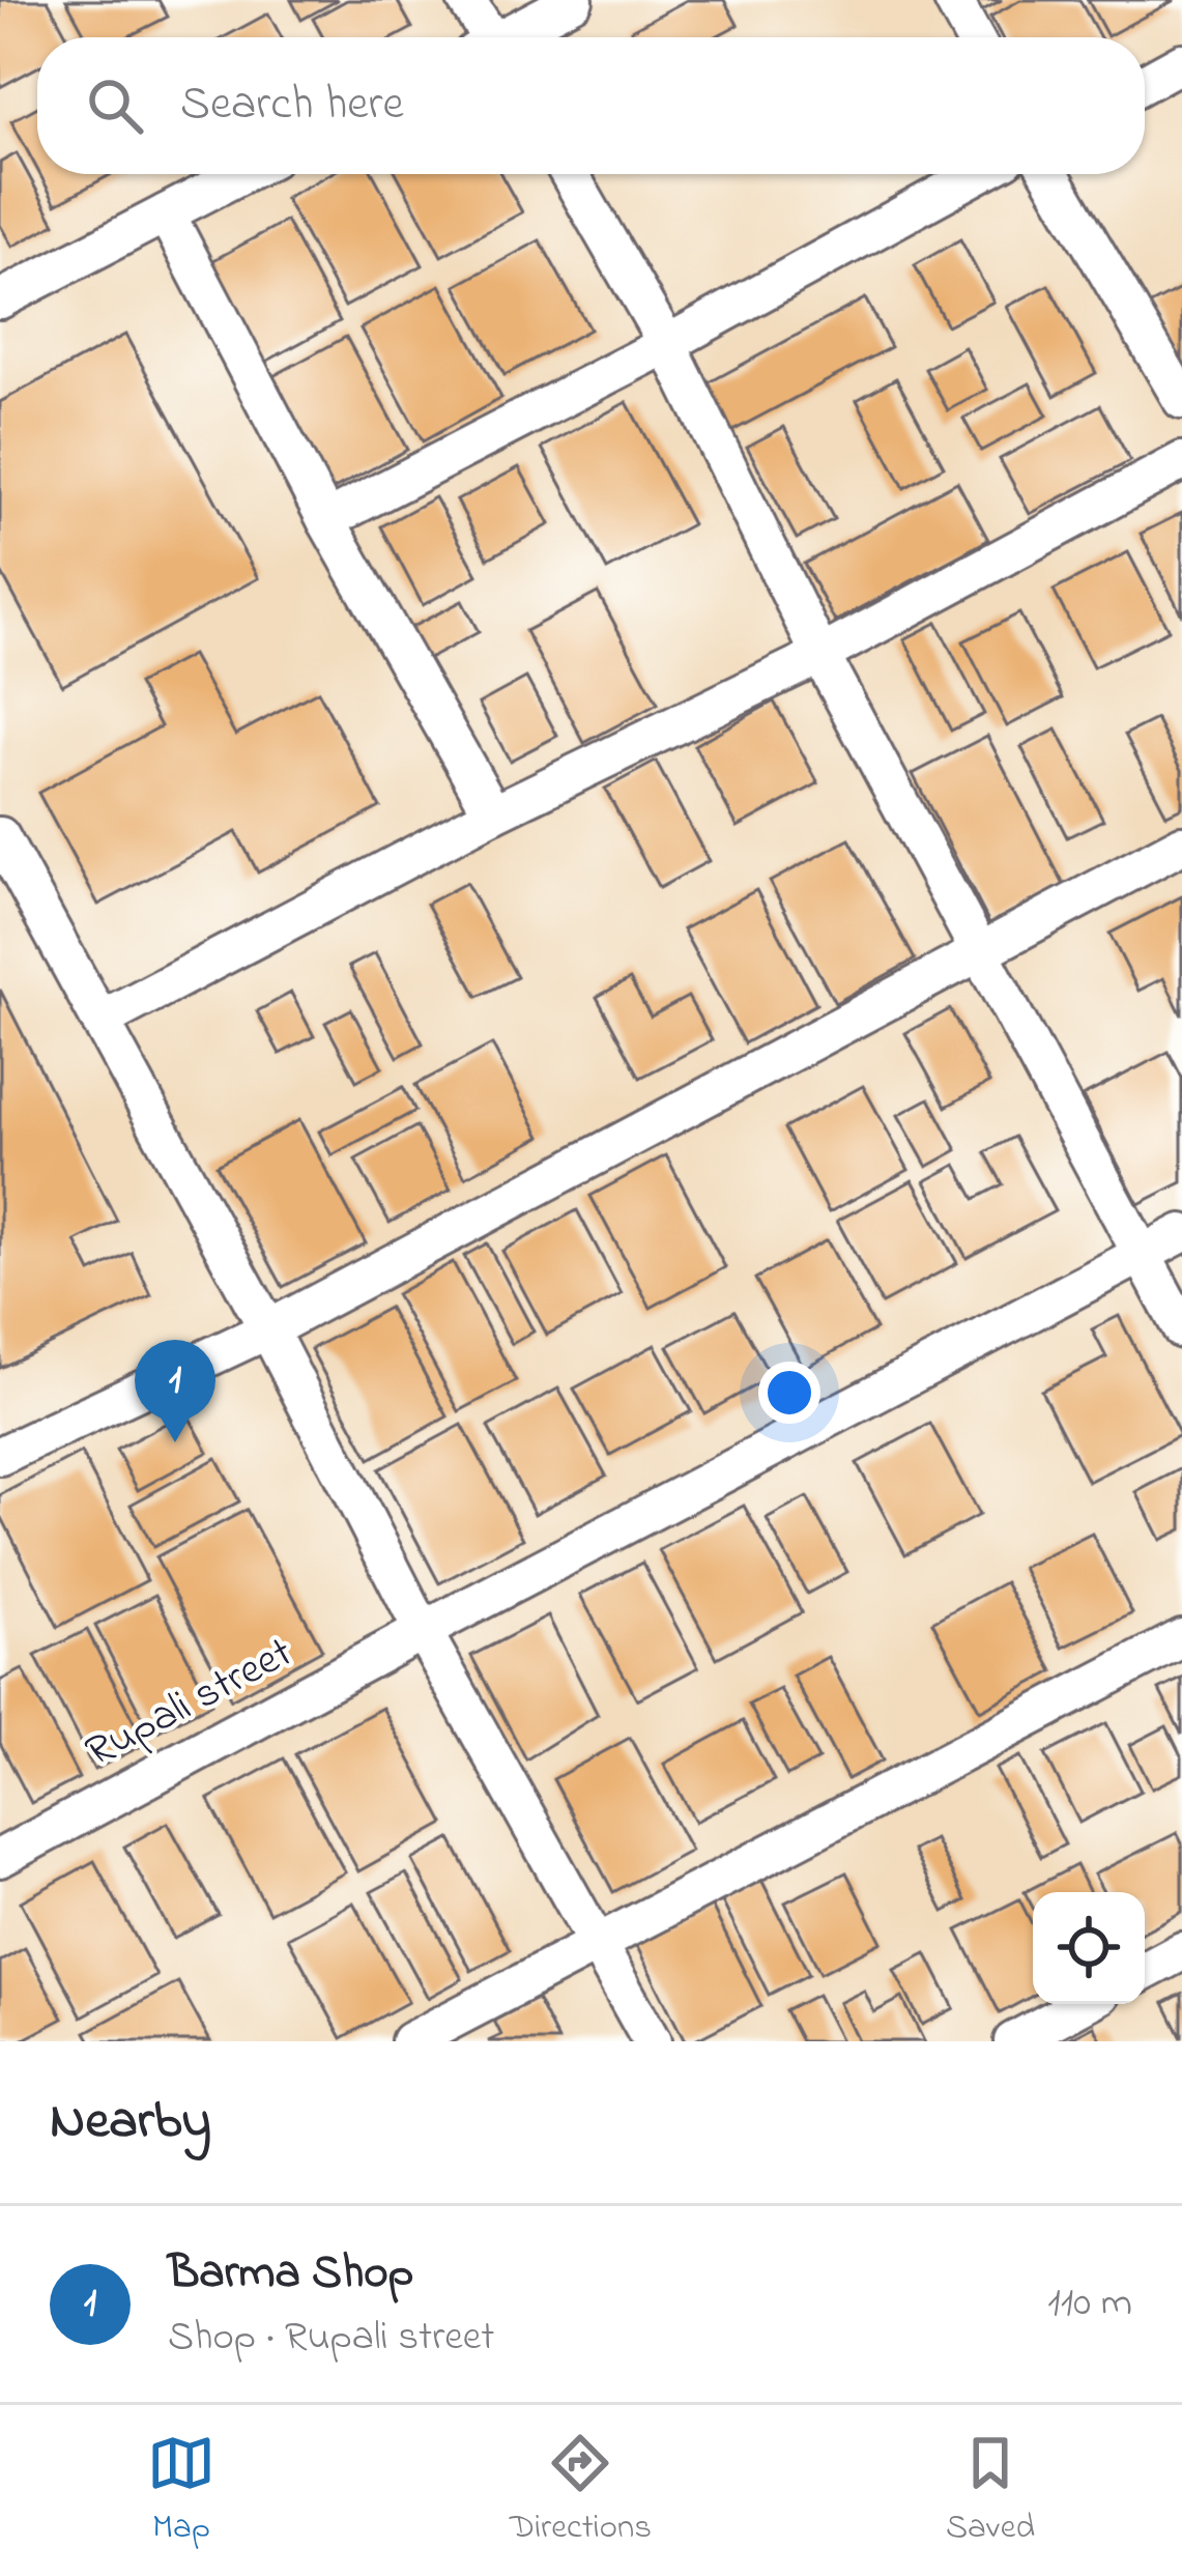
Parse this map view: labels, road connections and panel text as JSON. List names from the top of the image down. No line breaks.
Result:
{"streets":{"street":["Rupali street"]},"page":{"search":"Search here","pins":"1","heading":"Nearby","list":[{"mark":"1","name":"Barma Shop","note":"Shop · Rupali street","value":"110 m"}],"nav":["Map","Directions","Saved"]}}
